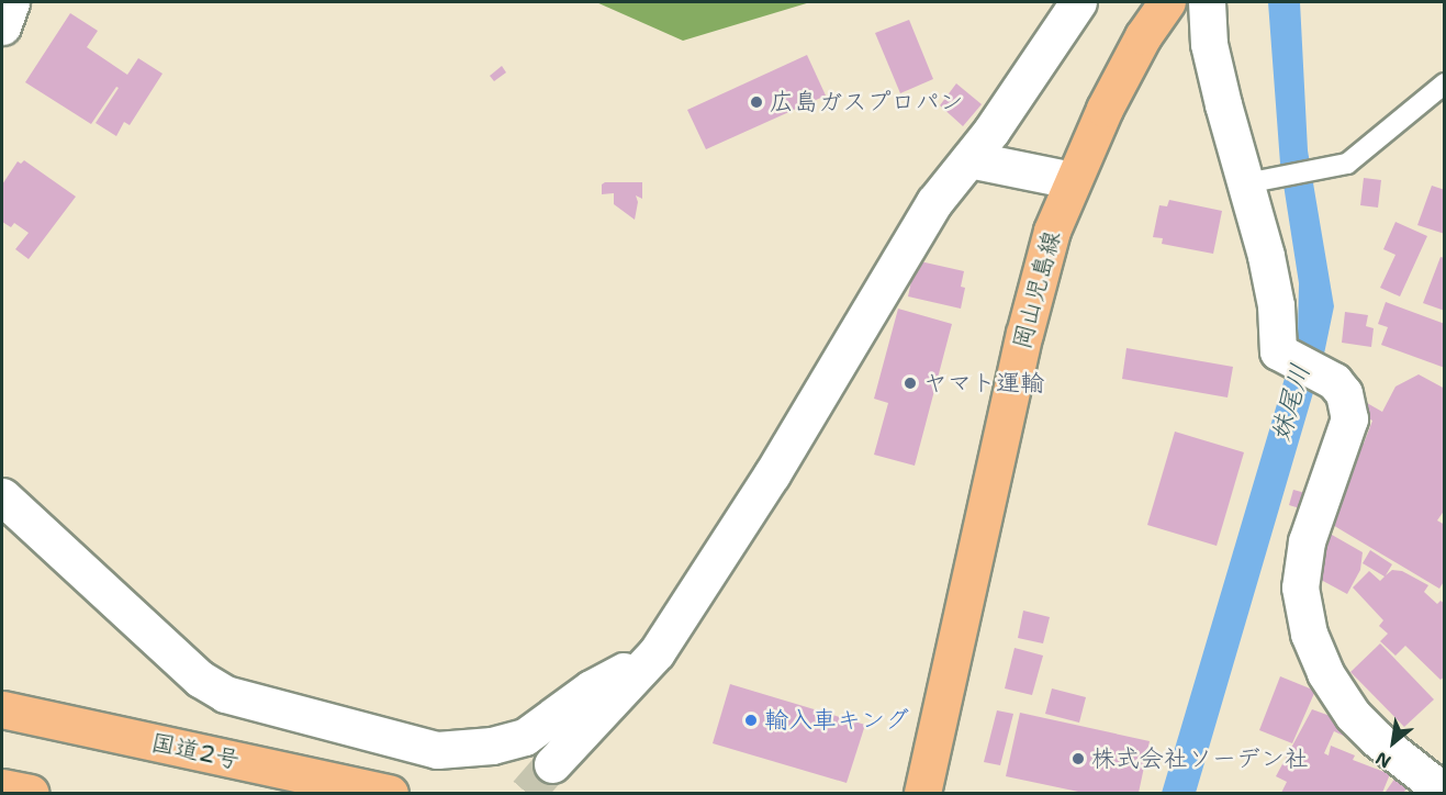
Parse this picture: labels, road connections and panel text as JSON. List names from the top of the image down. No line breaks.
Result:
{"streets":{"main road":["岡山児島線","国道2号"]},"water":["妹尾川"],"places":["広島ガスプロパン","ヤマト運輸","輸入車キング","株式会社ソーデン社"],"north":"bottom left"}
